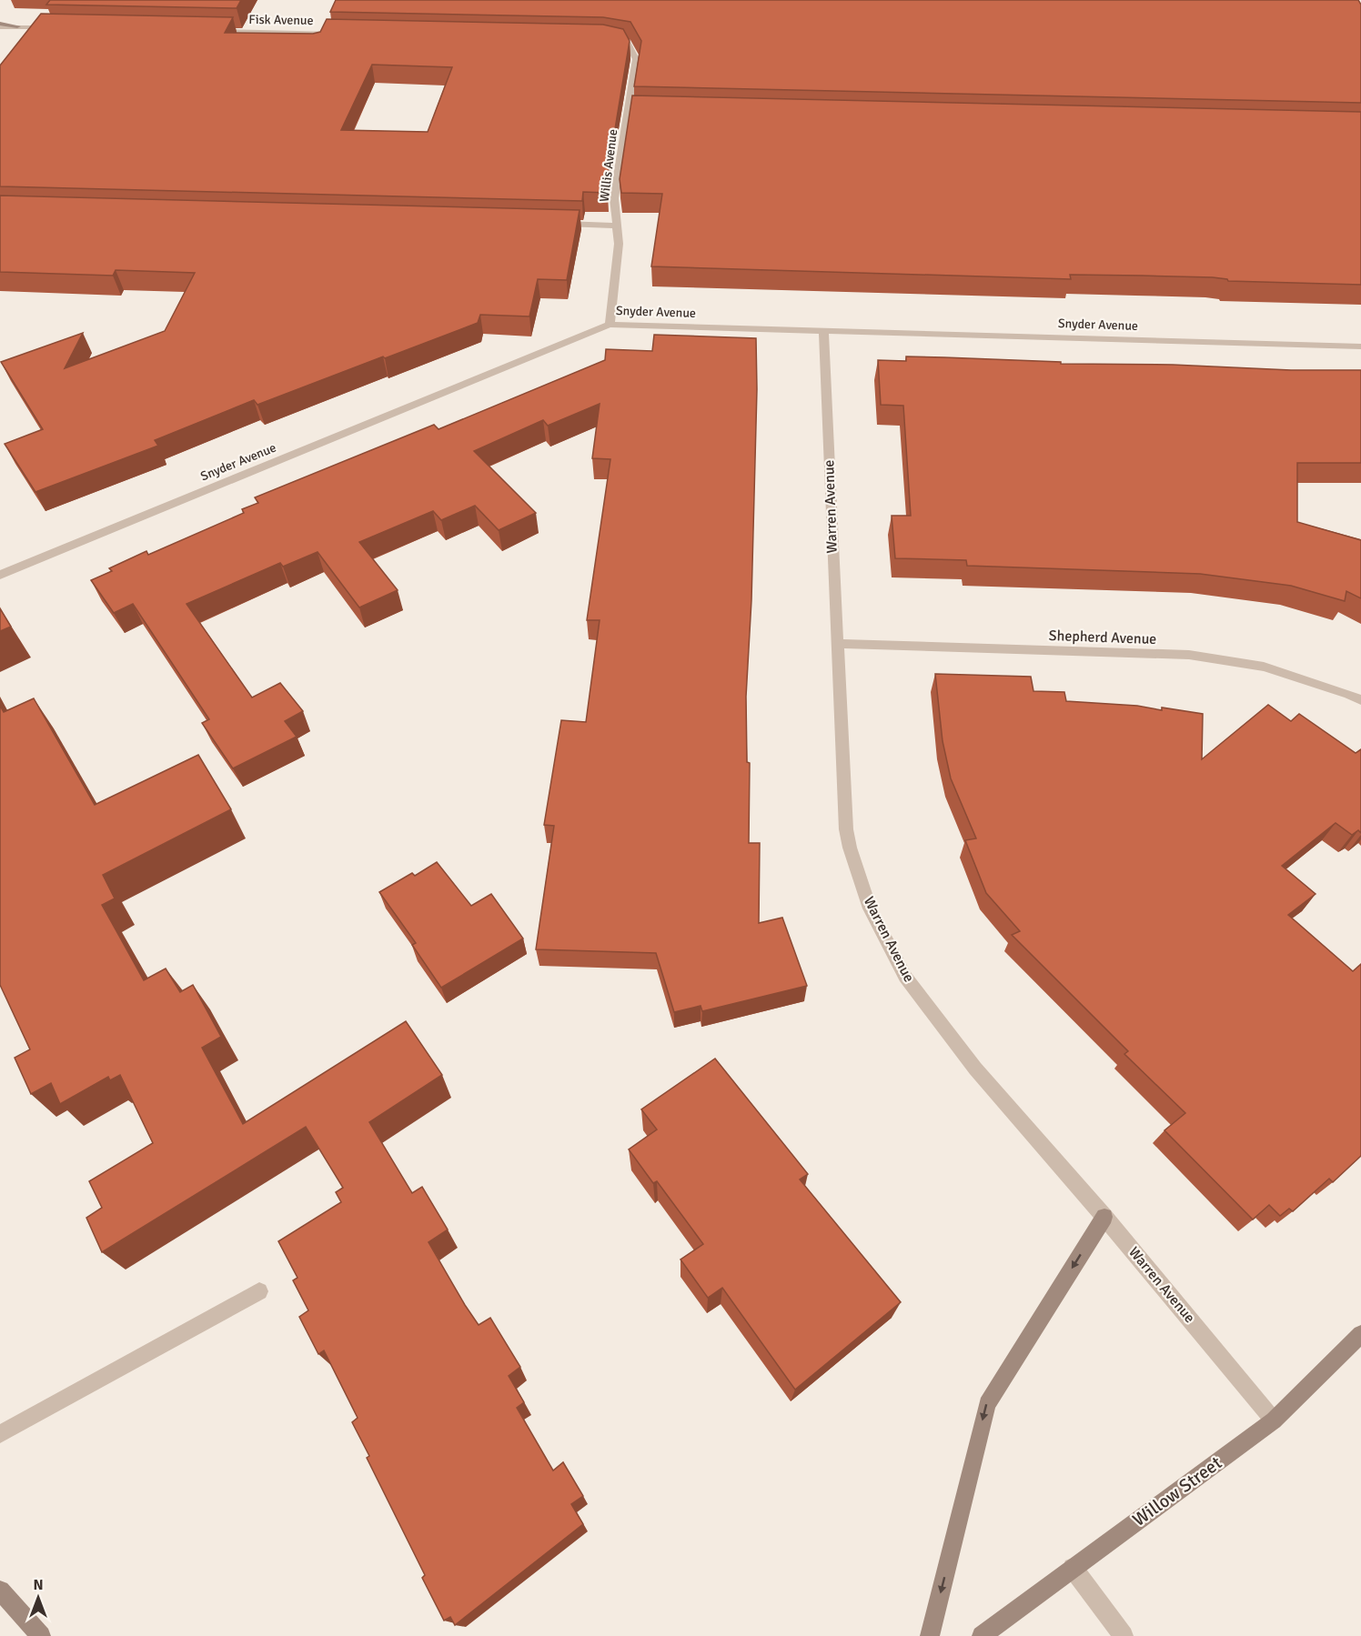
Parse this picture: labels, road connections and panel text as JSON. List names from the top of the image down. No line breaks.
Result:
{"streets":{"main road":["Willow Street"],"street":["Fisk Avenue","Willis Avenue","Snyder Avenue","Warren Avenue","Shepherd Avenue"]},"crossings":[["Willis Avenue","Snyder Avenue"],["Snyder Avenue","Warren Avenue"],["Warren Avenue","Shepherd Avenue"],["Warren Avenue","Willow Street"]],"north":"top"}
